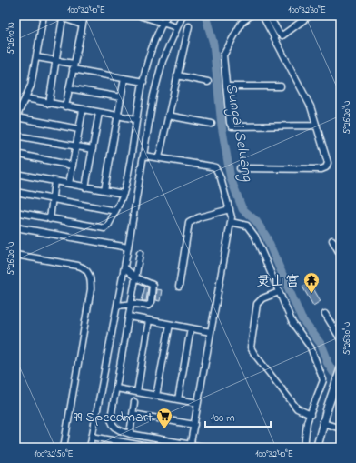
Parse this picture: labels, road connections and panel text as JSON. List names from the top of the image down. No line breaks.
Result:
{"water":["Sungai Seluang"],"places":{"temple":["灵山宫"],"supermarket":["99 Speedmart"]},"scale_bar":"100 m","coordinates":["100°32'40\"E","100°32'30\"E","5°26'10\"N","5°26'20\"N","5°26'30\"N","100°32'50\"E"]}
